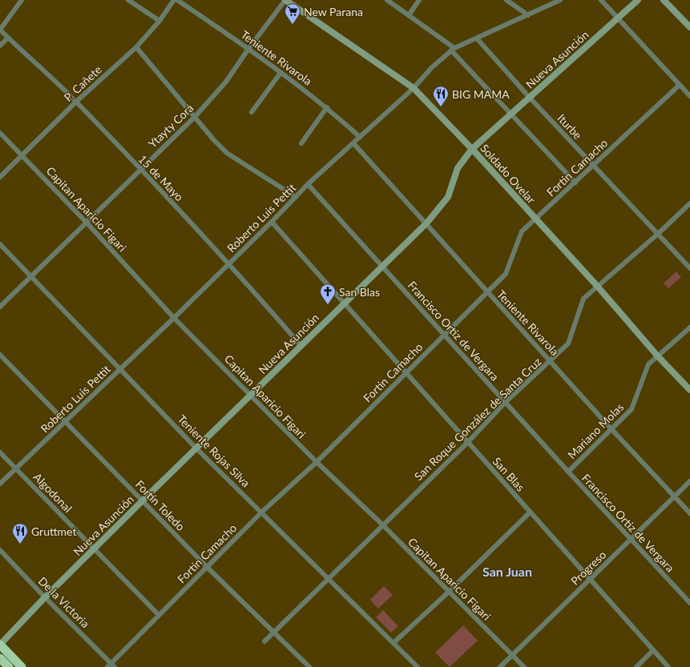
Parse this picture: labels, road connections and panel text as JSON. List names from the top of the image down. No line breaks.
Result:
{"streets":{"street":["Teniente Rivarola","Nueva Asunción","P. Cañete","Ytayty Corá","Iturbe","Fortin Camacho","Soldado Ovelar","15 de Mayo","Capitan Aparicio Figari","Roberto Luis Pettit","Francisco Ortiz de Vergara","San Roque González de Santa Cruz","Mariano Molas","Teniente Rojas Silva","San Blas","Algodonal","Fortín Toledo","Progreso","De la Victoria"]},"crossings":[["Teniente Rivarola","Nueva Asunción"],["Teniente Rivarola","Ytayty Corá"],["Teniente Rivarola","Fortin Camacho"],["Teniente Rivarola","Roberto Luis Pettit"],["Teniente Rivarola","San Roque González de Santa Cruz"],["Teniente Rivarola","Mariano Molas"],["Teniente Rivarola","Progreso"],["Nueva Asunción","Iturbe"],["Nueva Asunción","Soldado Ovelar"],["Nueva Asunción","15 de Mayo"],["Nueva Asunción","Capitan Aparicio Figari"],["Nueva Asunción","Francisco Ortiz de Vergara"],["Nueva Asunción","Teniente Rojas Silva"],["Nueva Asunción","San Blas"],["Nueva Asunción","Algodonal"],["Nueva Asunción","Fortín Toledo"],["Nueva Asunción","De la Victoria"],["P. Cañete","15 de Mayo"],["P. Cañete","Capitan Aparicio Figari"],["Ytayty Corá","Soldado Ovelar"],["Ytayty Corá","15 de Mayo"],["Ytayty Corá","Capitan Aparicio Figari"],["Ytayty Corá","Teniente Rojas Silva"],["Iturbe","Fortin Camacho"],["Iturbe","Roberto Luis Pettit"],["Iturbe","San Roque González de Santa Cruz"],["Fortin Camacho","Soldado Ovelar"],["Fortin Camacho","Capitan Aparicio Figari"],["Fortin Camacho","Francisco Ortiz de Vergara"],["Fortin Camacho","Teniente Rojas Silva"],["Fortin Camacho","San Blas"],["Fortin Camacho","Algodonal"],["Fortin Camacho","Fortín Toledo"],["Fortin Camacho","De la Victoria"],["Soldado Ovelar","Roberto Luis Pettit"],["Soldado Ovelar","San Roque González de Santa Cruz"],["Soldado Ovelar","Mariano Molas"],["15 de Mayo","Roberto Luis Pettit"],["Capitan Aparicio Figari","Roberto Luis Pettit"],["Capitan Aparicio Figari","San Roque González de Santa Cruz"],["Capitan Aparicio Figari","Progreso"],["Roberto Luis Pettit","Francisco Ortiz de Vergara"],["Roberto Luis Pettit","Teniente Rojas Silva"],["Roberto Luis Pettit","San Blas"],["Roberto Luis Pettit","Algodonal"],["Roberto Luis Pettit","Fortín Toledo"],["Francisco Ortiz de Vergara","San Roque González de Santa Cruz"],["Francisco Ortiz de Vergara","Mariano Molas"],["Francisco Ortiz de Vergara","Progreso"],["San Roque González de Santa Cruz","Teniente Rojas Silva"],["San Roque González de Santa Cruz","San Blas"],["San Roque González de Santa Cruz","Fortín Toledo"],["San Blas","Progreso"]],"districts":["San Juan"],"places":{"supermarket":["New Parana"],"restaurant":["BIG MAMA","Gruttmet"],"church":["San Blas"]}}
